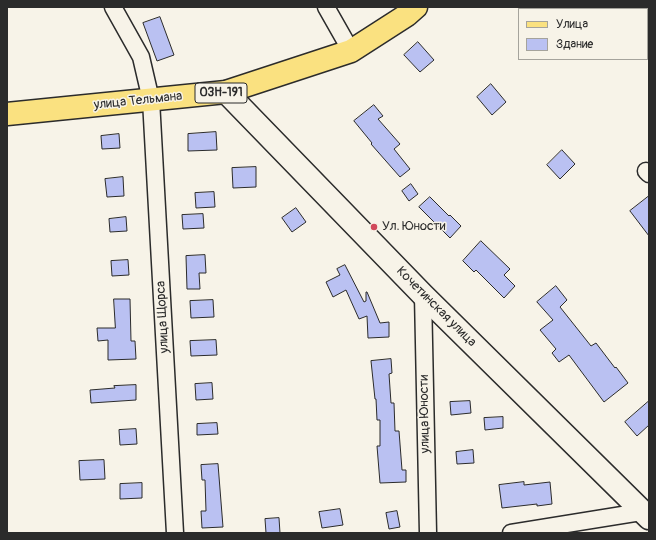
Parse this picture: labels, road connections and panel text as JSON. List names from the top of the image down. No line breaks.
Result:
{"streets":{"main road":["03Н-191","улица Тельмана","Кочетинская улица"],"street":["улица Щорса","улица Юности"]},"crossings":[["улица Тельмана","Кочетинская улица"],["улица Тельмана","улица Щорса"],["Кочетинская улица","улица Юности"]],"places":["Ул. Юности"],"legend":["Улица","Здание"]}
